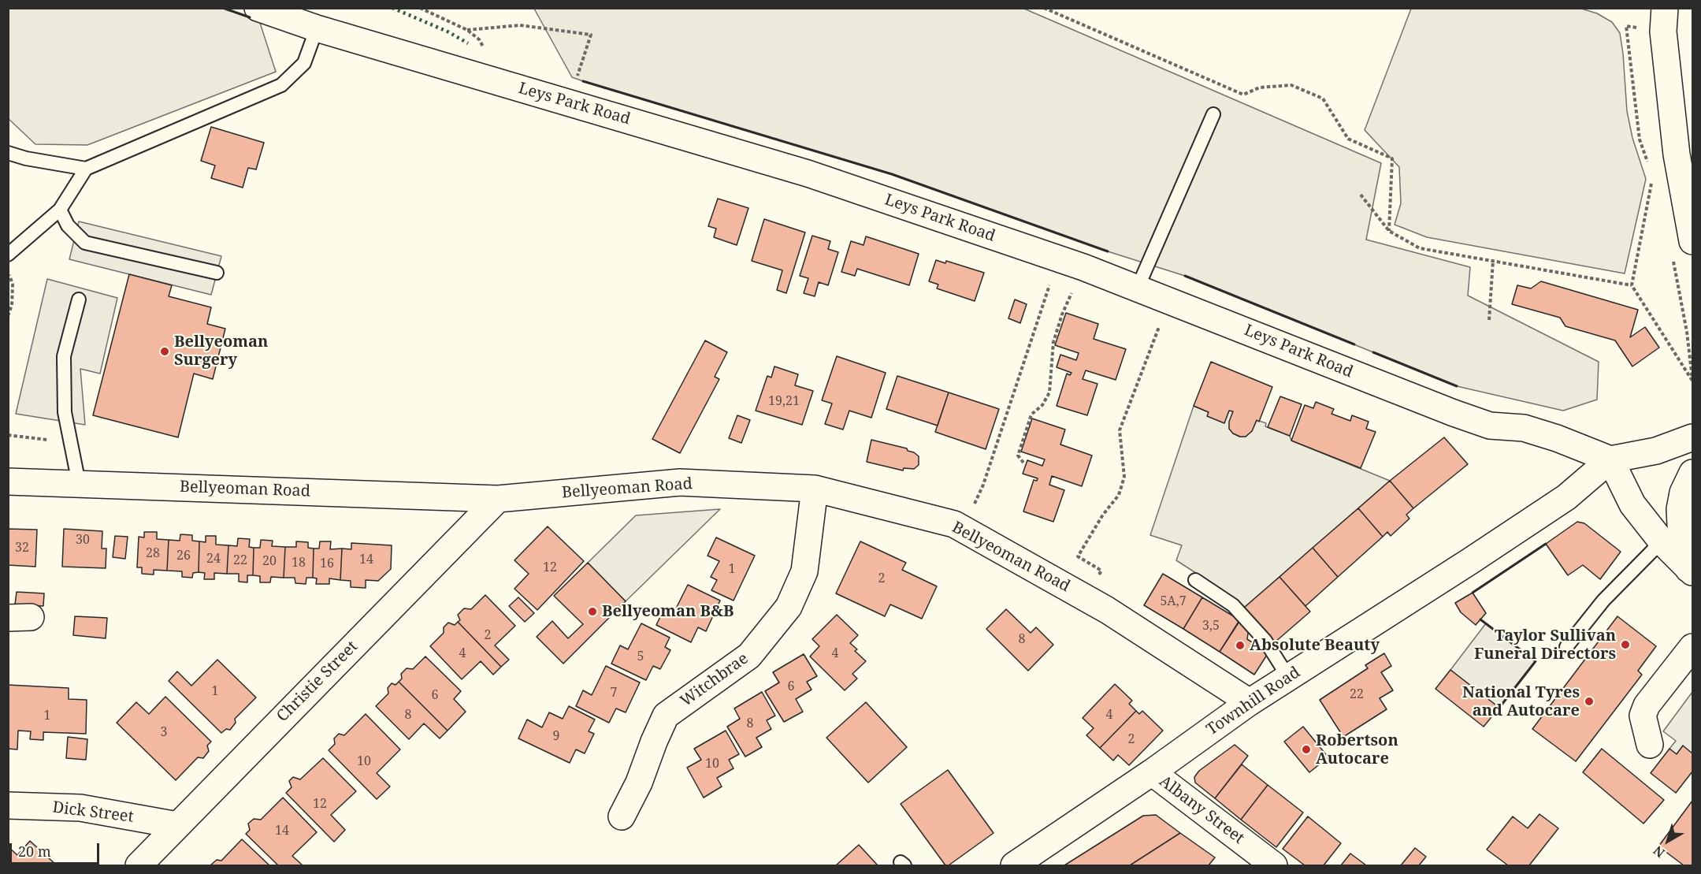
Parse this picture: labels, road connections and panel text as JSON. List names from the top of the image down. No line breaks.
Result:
{"streets":{"street":["Leys Park Road","Bellyeoman Road","Witchbrae","Christie Street","Townhill Road","Albany Street","Dick Street"]},"crossings":[["Leys Park Road","Townhill Road"],["Bellyeoman Road","Witchbrae"],["Bellyeoman Road","Christie Street"],["Bellyeoman Road","Townhill Road"],["Christie Street","Dick Street"],["Townhill Road","Albany Street"]],"places":["Bellyeoman Surgery","Bellyeoman B&B","Taylor Sullivan Funeral Directors","Absolute Beauty","National Tyres and Autocare","Robertson Autocare"],"house_numbers":["19,21","30","32","28","26","24","14","22","20","18","16","12","1","2","5A,7","3,5","2","8","4","4","5","6","1","7","22","6","8","4","1","8","3","9","2","10","10","12","14"],"scale_bar":"20 m","north":"bottom left"}
